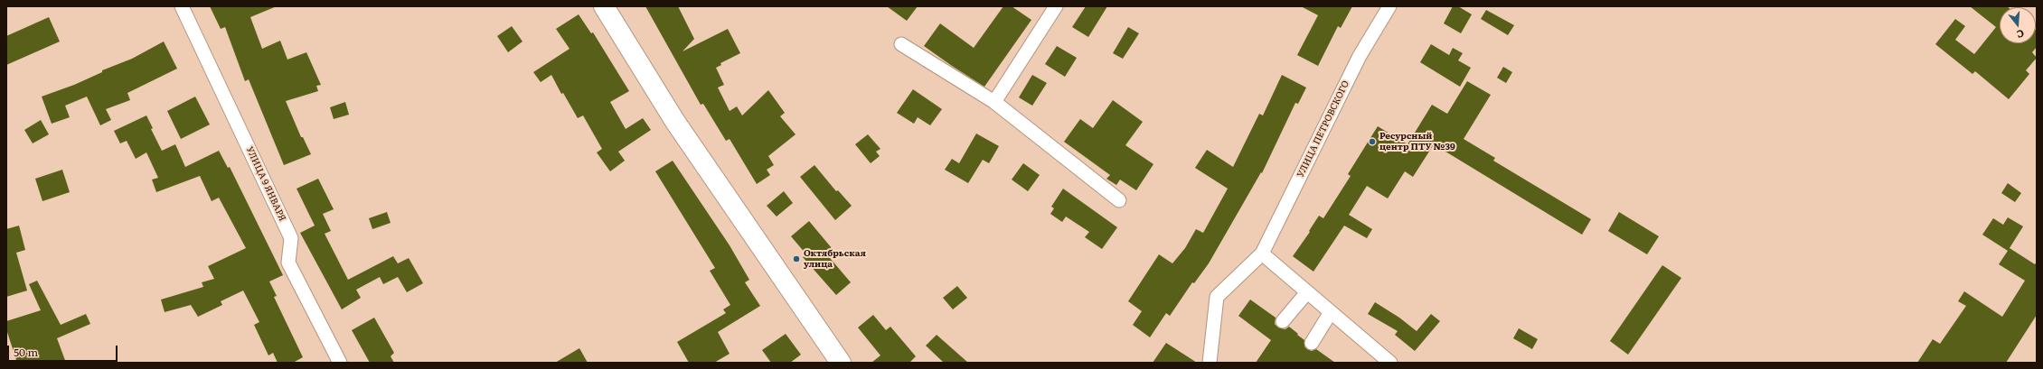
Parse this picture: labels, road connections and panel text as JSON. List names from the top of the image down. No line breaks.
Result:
{"streets":{"street":["УЛИЦА ПЕТРОВСКОГО","УЛИЦА 9 ЯНВАРЯ"]},"places":["Ресурсный центр ПТУ №39","Октябрьская улица"],"scale_bar":"50 m","north":"bottom"}
